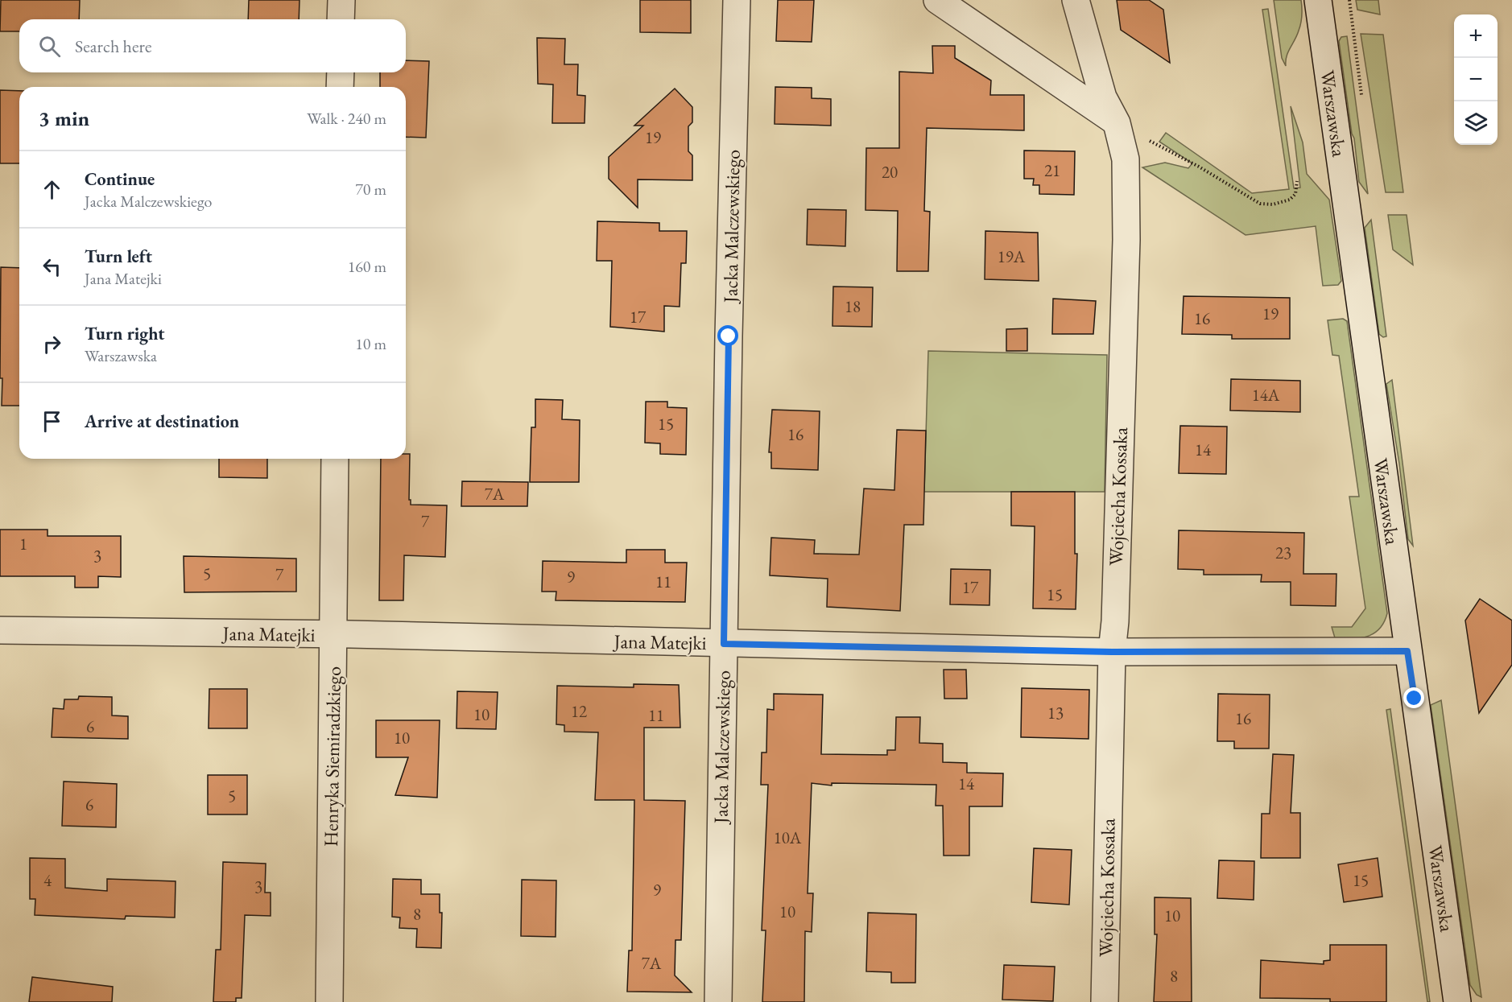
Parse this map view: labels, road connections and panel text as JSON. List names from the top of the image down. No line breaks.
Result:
{"streets":{"street":["Warszawska","Jacka Malczewskiego","Wojciecha Kossaka","Jana Matejki","Henryka Siemiradzkiego"]},"crossings":[["Warszawska","Jana Matejki"],["Jacka Malczewskiego","Jana Matejki"],["Wojciecha Kossaka","Jana Matejki"],["Jana Matejki","Henryka Siemiradzkiego"]],"house_numbers":["19","21","20","19A","18","19","17","16","14A","15","16","14","7A","7","1","23","3","5","7","9","11","17","15","12","13","10","11","16","6","10","14","5","6","10A","4","15","3","9","10","8","10","7A","8"],"page":{"map_buttons":["+","−"],"search":"Search here","heading":["3 min","Walk · 240 m"],"list":[["Continue","Jacka Malczewskiego","70 m"],["Turn left","Jana Matejki","160 m"],["Turn right","Warszawska","10 m"],"Arrive at destination"]}}
